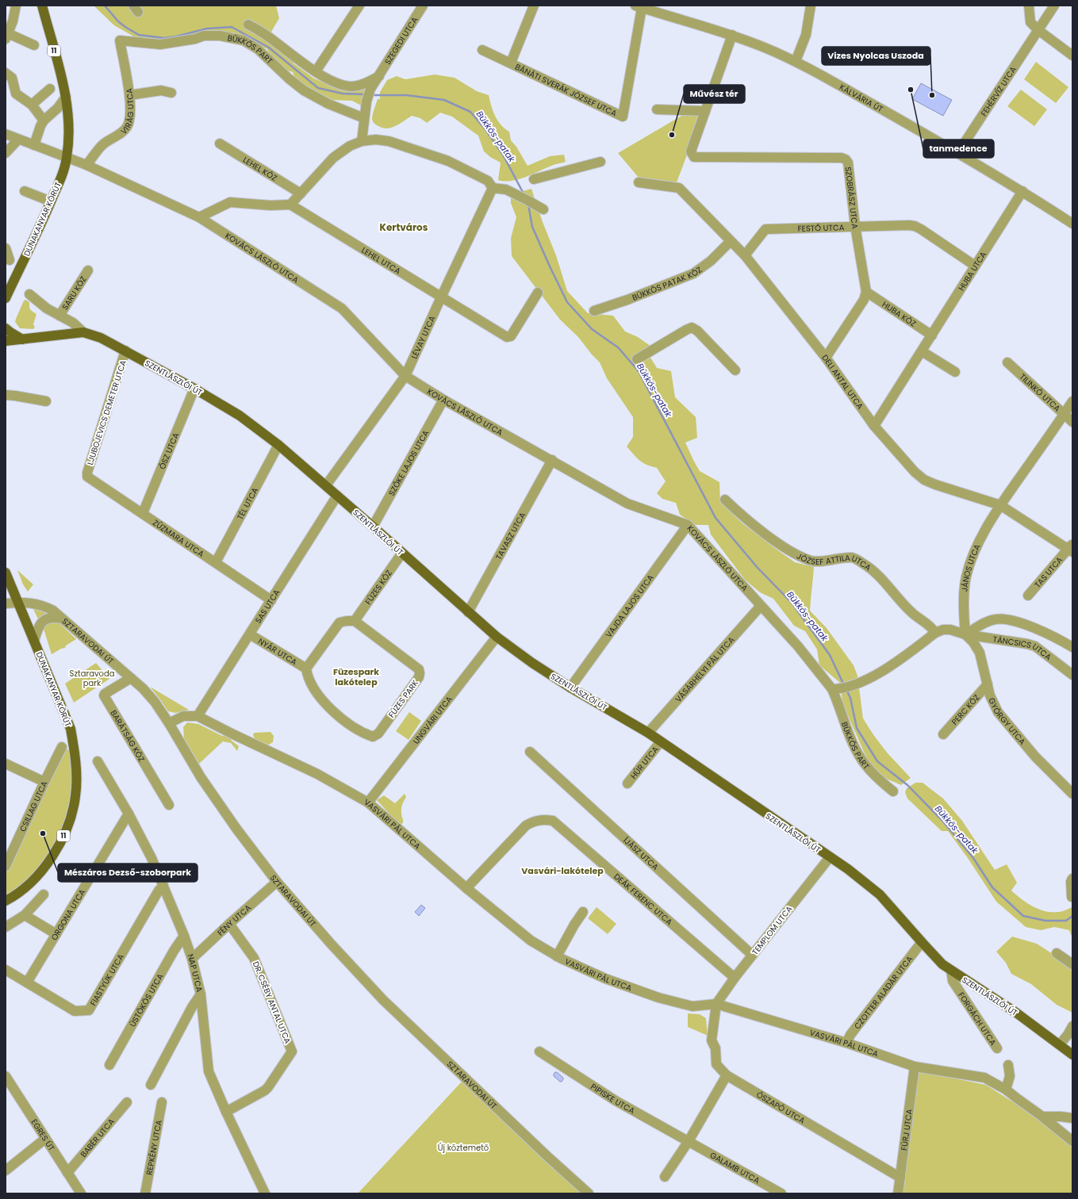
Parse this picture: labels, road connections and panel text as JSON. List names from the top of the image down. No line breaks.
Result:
{"streets":{"main road":["11","DUNAKANYAR KÖRÚT","SZENTLÁSZLÓI ÚT"],"street":["SZEGEDI UTCA","BÜKKÖS PART","BÁNÁTI SVERÁK JÓZSEF UTCA","FEHÉRVÍZ UTCA","KÁLVÁRIA ÚT","VIRÁG UTCA","LEHEL KÖZ","SZOBRÁSZ UTCA","FESTŐ UTCA","KOVÁCS LÁSZLÓ UTCA","LEHEL UTCA","HUBA UTCA","BÜKKÖS PATAK KÖZ","SARU KÖZ","HUBA KÖZ","LÉVAY UTCA","DELI ANTAL UTCA","TILINKÓ UTCA","LJUBOJEVICS DEMETER UTCA","ŐSZ UTCA","SZŐKE LAJOS UTCA","TÉL UTCA","TAVASZ UTCA","ZÚZMARA UTCA","JÓZSEF ATTILA UTCA","JÁNOS UTCA","TAS UTCA","FÜZES KÖZ","SAS UTCA","VAJDA LAJOS UTCA","SZTARAVODAI ÚT","TÁNCSICS UTCA","NYÁR UTCA","VÁSÁRHELYI PÁL UTCA","FÜZES PARK","PERC KÖZ","UNGVÁRI UTCA","GYÖRGY UTCA","BARÁTSÁG KÖZ","HÚR UTCA","CSILLAG UTCA","VASVÁRI PÁL UTCA","ÍJÁSZ UTCA","DEÁK FERENC UTCA","ORGONA UTCA","FÉNY UTCA","TEMPLOM UTCA","NAP UTCA","FIASTYÚK UTCA","CZOTTER ALADÁR UTCA","ÜSTÖKÖS UTCA","DR. CSÉBY ANTAL UTCA","FORGÁCH UTCA","PIPISKE UTCA","ŐSZAPÓ UTCA","FÜRJ UTCA","EGRES ÚT","BABÉR UTCA","REPKÉNY UTCA","GALAMB UTCA"]},"crossings":[["SZEGEDI UTCA","BÜKKÖS PART"],["BÜKKÖS PART","VIRÁG UTCA"],["BÜKKÖS PART","KOVÁCS LÁSZLÓ UTCA"],["BÁNÁTI SVERÁK JÓZSEF UTCA","KÁLVÁRIA ÚT"],["FEHÉRVÍZ UTCA","KÁLVÁRIA ÚT"],["KÁLVÁRIA ÚT","HUBA UTCA"],["VIRÁG UTCA","KOVÁCS LÁSZLÓ UTCA"],["SZOBRÁSZ UTCA","FESTŐ UTCA"],["SZOBRÁSZ UTCA","HUBA KÖZ"],["DUNAKANYAR KÖRÚT","KOVÁCS LÁSZLÓ UTCA"],["DUNAKANYAR KÖRÚT","SZTARAVODAI ÚT"],["FESTŐ UTCA","HUBA UTCA"],["FESTŐ UTCA","DELI ANTAL UTCA"],["KOVÁCS LÁSZLÓ UTCA","LÉVAY UTCA"],["KOVÁCS LÁSZLÓ UTCA","SZŐKE LAJOS UTCA"],["KOVÁCS LÁSZLÓ UTCA","TAVASZ UTCA"],["KOVÁCS LÁSZLÓ UTCA","VAJDA LAJOS UTCA"],["KOVÁCS LÁSZLÓ UTCA","VÁSÁRHELYI PÁL UTCA"],["LEHEL UTCA","LÉVAY UTCA"],["HUBA UTCA","HUBA KÖZ"],["HUBA UTCA","DELI ANTAL UTCA"],["BÜKKÖS PATAK KÖZ","DELI ANTAL UTCA"],["SARU KÖZ","SZENTLÁSZLÓI ÚT"],["LÉVAY UTCA","SZENTLÁSZLÓI ÚT"],["SZENTLÁSZLÓI ÚT","LJUBOJEVICS DEMETER UTCA"],["SZENTLÁSZLÓI ÚT","ŐSZ UTCA"],["SZENTLÁSZLÓI ÚT","SZŐKE LAJOS UTCA"],["SZENTLÁSZLÓI ÚT","TÉL UTCA"],["SZENTLÁSZLÓI ÚT","TAVASZ UTCA"],["SZENTLÁSZLÓI ÚT","FÜZES KÖZ"],["SZENTLÁSZLÓI ÚT","SAS UTCA"],["SZENTLÁSZLÓI ÚT","VAJDA LAJOS UTCA"],["SZENTLÁSZLÓI ÚT","VÁSÁRHELYI PÁL UTCA"],["SZENTLÁSZLÓI ÚT","UNGVÁRI UTCA"],["SZENTLÁSZLÓI ÚT","HÚR UTCA"],["SZENTLÁSZLÓI ÚT","TEMPLOM UTCA"],["SZENTLÁSZLÓI ÚT","CZOTTER ALADÁR UTCA"],["SZENTLÁSZLÓI ÚT","FORGÁCH UTCA"],["DELI ANTAL UTCA","JÁNOS UTCA"],["DELI ANTAL UTCA","TAS UTCA"],["TILINKÓ UTCA","JÁNOS UTCA"],["LJUBOJEVICS DEMETER UTCA","ZÚZMARA UTCA"],["ŐSZ UTCA","ZÚZMARA UTCA"],["TÉL UTCA","ZÚZMARA UTCA"],["ZÚZMARA UTCA","SAS UTCA"],["JÁNOS UTCA","TÁNCSICS UTCA"],["JÁNOS UTCA","GYÖRGY UTCA"],["FÜZES KÖZ","NYÁR UTCA"],["FÜZES KÖZ","FÜZES PARK"],["SAS UTCA","NYÁR UTCA"],["SAS UTCA","VASVÁRI PÁL UTCA"],["SZTARAVODAI ÚT","BARÁTSÁG KÖZ"],["SZTARAVODAI ÚT","VASVÁRI PÁL UTCA"],["SZTARAVODAI ÚT","FÉNY UTCA"],["TÁNCSICS UTCA","GYÖRGY UTCA"],["NYÁR UTCA","FÜZES PARK"],["PERC KÖZ","GYÖRGY UTCA"],["UNGVÁRI UTCA","VASVÁRI PÁL UTCA"],["VASVÁRI PÁL UTCA","DEÁK FERENC UTCA"],["VASVÁRI PÁL UTCA","TEMPLOM UTCA"],["VASVÁRI PÁL UTCA","CZOTTER ALADÁR UTCA"],["VASVÁRI PÁL UTCA","ŐSZAPÓ UTCA"],["VASVÁRI PÁL UTCA","FÜRJ UTCA"],["ÍJÁSZ UTCA","TEMPLOM UTCA"],["DEÁK FERENC UTCA","TEMPLOM UTCA"],["ORGONA UTCA","NAP UTCA"],["ORGONA UTCA","FIASTYÚK UTCA"],["FÉNY UTCA","NAP UTCA"],["FÉNY UTCA","DR. CSÉBY ANTAL UTCA"],["TEMPLOM UTCA","ŐSZAPÓ UTCA"],["NAP UTCA","FIASTYÚK UTCA"],["NAP UTCA","ÜSTÖKÖS UTCA"],["NAP UTCA","DR. CSÉBY ANTAL UTCA"],["PIPISKE UTCA","GALAMB UTCA"],["ŐSZAPÓ UTCA","FÜRJ UTCA"],["EGRES ÚT","BABÉR UTCA"]],"districts":["Kertváros","Füzespark lakótelep","Vasvári-lakótelep"],"water":["Bükkös-patak"],"parks":["Sztaravoda park","Új köztemető"],"places":["tanmedence","Vizes Nyolcas Uszoda","Művész tér","Mészáros Dezső-szoborpark"]}
